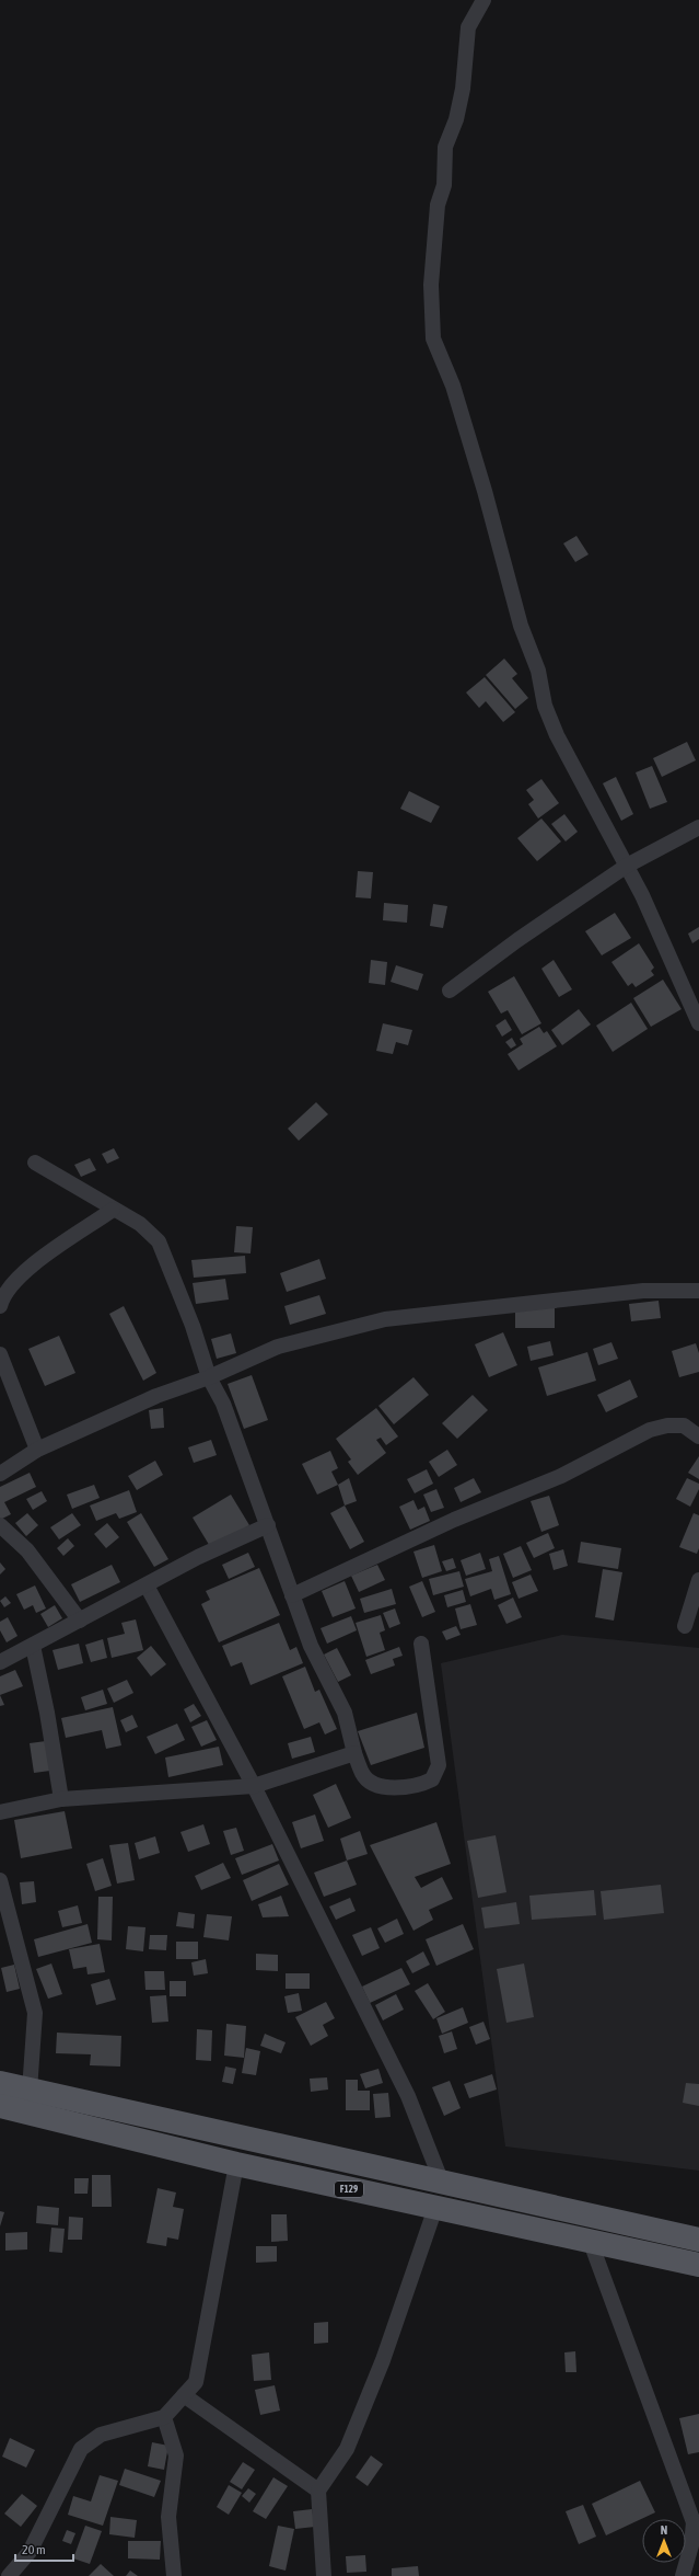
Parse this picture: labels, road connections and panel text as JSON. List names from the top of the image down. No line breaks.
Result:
{"streets":{"main road":["F129"]},"scale_bar":"20 m","north":"top"}
